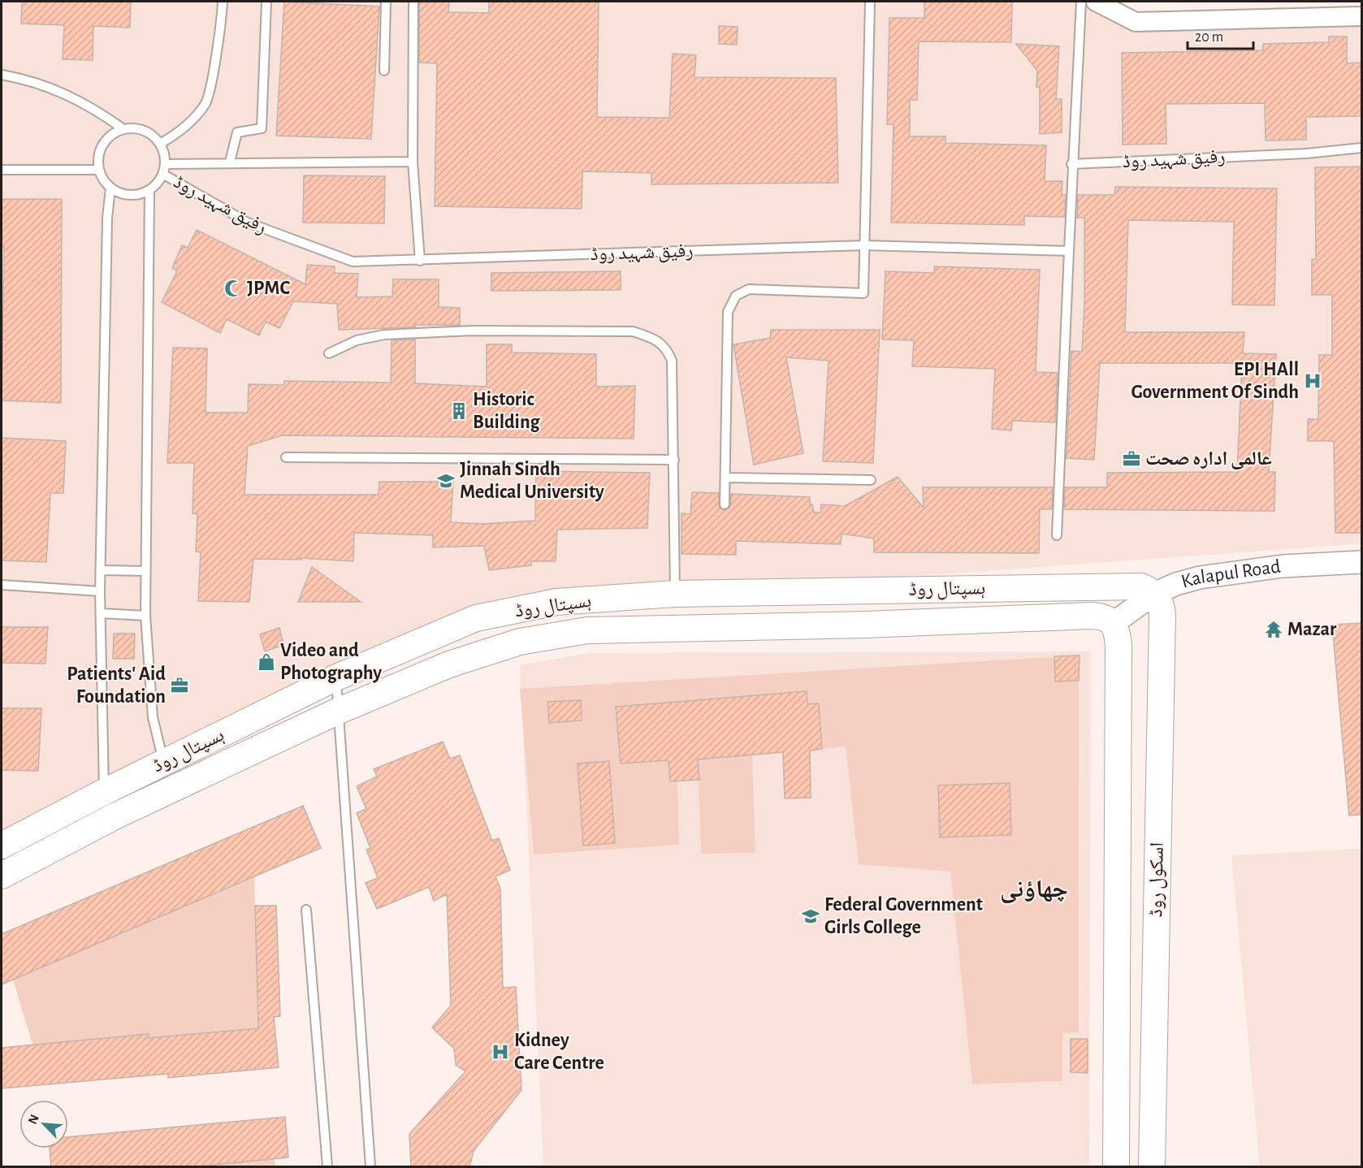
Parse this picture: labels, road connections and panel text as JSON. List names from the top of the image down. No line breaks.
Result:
{"streets":{"main road":["ہسپتال روڈ","اسکول روڈ"],"street":["Kalapul Road"],"lane":["رفیق شہید روڈ"]},"crossings":[["Kalapul Road","ہسپتال روڈ"],["Kalapul Road","اسکول روڈ"],["ہسپتال روڈ","اسکول روڈ"]],"districts":["چھاؤنی"],"places":{"mosque":["JPMC"],"hospital":["EPI HAll Government Of Sindh","Kidney Care Centre"],"building":["Historic Building"],"office":["عالمی ادارہ صحت","Patients' Aid Foundation"],"school or university":["Jinnah Sindh Medical University","Federal Government Girls College"],"temple":["Mazar"],"shop":["Video and Photography"]},"scale_bar":"20 m","north":"top left"}
